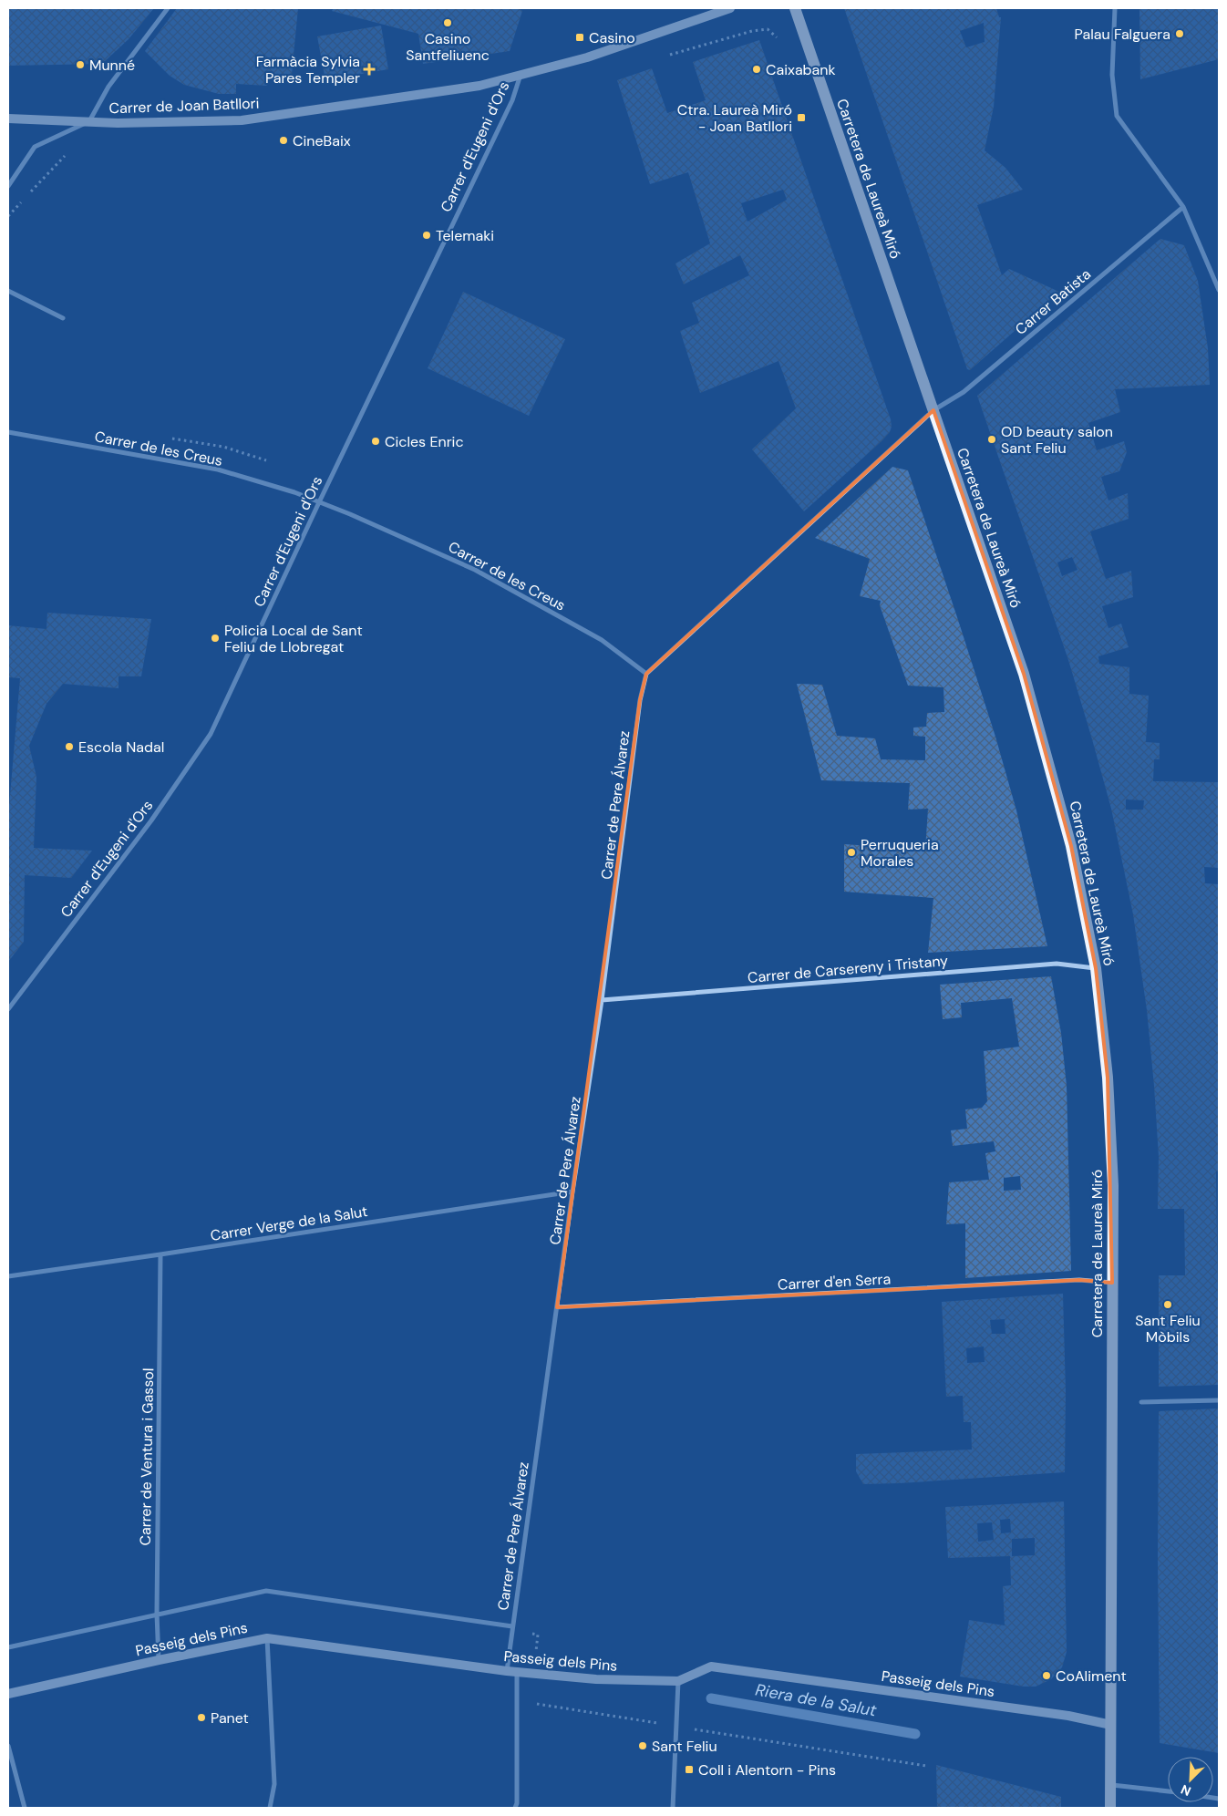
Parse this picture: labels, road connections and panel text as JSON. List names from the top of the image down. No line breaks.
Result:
{"streets":{"main road":["Carretera de Laureà Miró"],"street":["Carrer de Joan Batllori","Carrer d'Eugeni d'Ors","Carrer Batista","Carrer de les Creus","Carrer de Pere Álvarez","Carrer de Carsereny i Tristany","Carrer Verge de la Salut","Carrer d'en Serra","Carrer de Ventura i Gassol","Passeig dels Pins"]},"crossings":[["Carrer de Joan Batllori","Carrer d'Eugeni d'Ors"],["Carrer d'Eugeni d'Ors","Carrer de les Creus"],["Carretera de Laureà Miró","Carrer Batista"],["Carretera de Laureà Miró","Carrer de Carsereny i Tristany"],["Carretera de Laureà Miró","Carrer d'en Serra"],["Carretera de Laureà Miró","Passeig dels Pins"],["Carrer Batista","Carrer de les Creus"],["Carrer Batista","Carrer de Pere Álvarez"],["Carrer de les Creus","Carrer de Pere Álvarez"],["Carrer de Pere Álvarez","Carrer de Carsereny i Tristany"],["Carrer de Pere Álvarez","Carrer Verge de la Salut"],["Carrer de Pere Álvarez","Carrer d'en Serra"],["Carrer de Pere Álvarez","Passeig dels Pins"],["Carrer Verge de la Salut","Carrer de Ventura i Gassol"],["Carrer de Ventura i Gassol","Passeig dels Pins"]],"water":["Riera de la Salut"],"places":{"other":["Casino Santfeliuenc","Palau Falguera","Munné","Caixabank","CineBaix","Telemaki","OD beauty salon Sant Feliu","Cicles Enric","Policia Local de Sant Feliu de Llobregat","Escola Nadal","Perruqueria Morales","Sant Feliu Mòbils","CoAliment","Panet","Sant Feliu"],"transit":["Casino","Ctra. Laureà Miró - Joan Batllori","Coll i Alentorn - Pins"],"health":["Farmàcia Sylvia Pares Templer"]},"north":"bottom left"}
